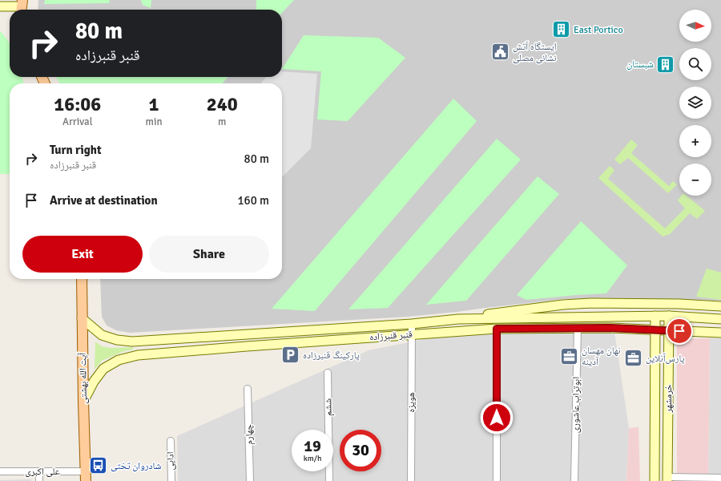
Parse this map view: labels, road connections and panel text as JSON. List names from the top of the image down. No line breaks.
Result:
{"streets":{"main road":["قنبر قنبرزاده","آیت الله بهشتی","خرمشهر"],"street":["هویزه","ابوتراب عاشوری","ششم","چهارم","ادایی","علی‌ اکبری"]},"crossings":[["قنبر قنبرزاده","آیت الله بهشتی"],["قنبر قنبرزاده","خرمشهر"],["قنبر قنبرزاده","هویزه"],["قنبر قنبرزاده","ابوتراب عاشوری"],["آیت الله بهشتی","علی‌ اکبری"]],"places":{"building":["East Portico","شبستان"],"public building":["ایستگاه آتش نشانی مصلی"],"parking":["پارکینگ قنبرزاده"],"office":["نهان مهسان آدینه","پارس‌آنلاین"],"bus stop":["شادروان تختی"]},"north":"right","page":{"map_buttons":["+","−"],"turn":["80 m","قنبر قنبرزاده"],"eta":["16:06","Arrival","1","min","240","m"],"list":[{"name":"Turn right","note":"قنبر قنبرزاده","value":"80 m"},{"name":"Arrive at destination","value":"160 m"}],"buttons":["Exit","Share"],"speed":"19 km/h","limit":"30"}}
